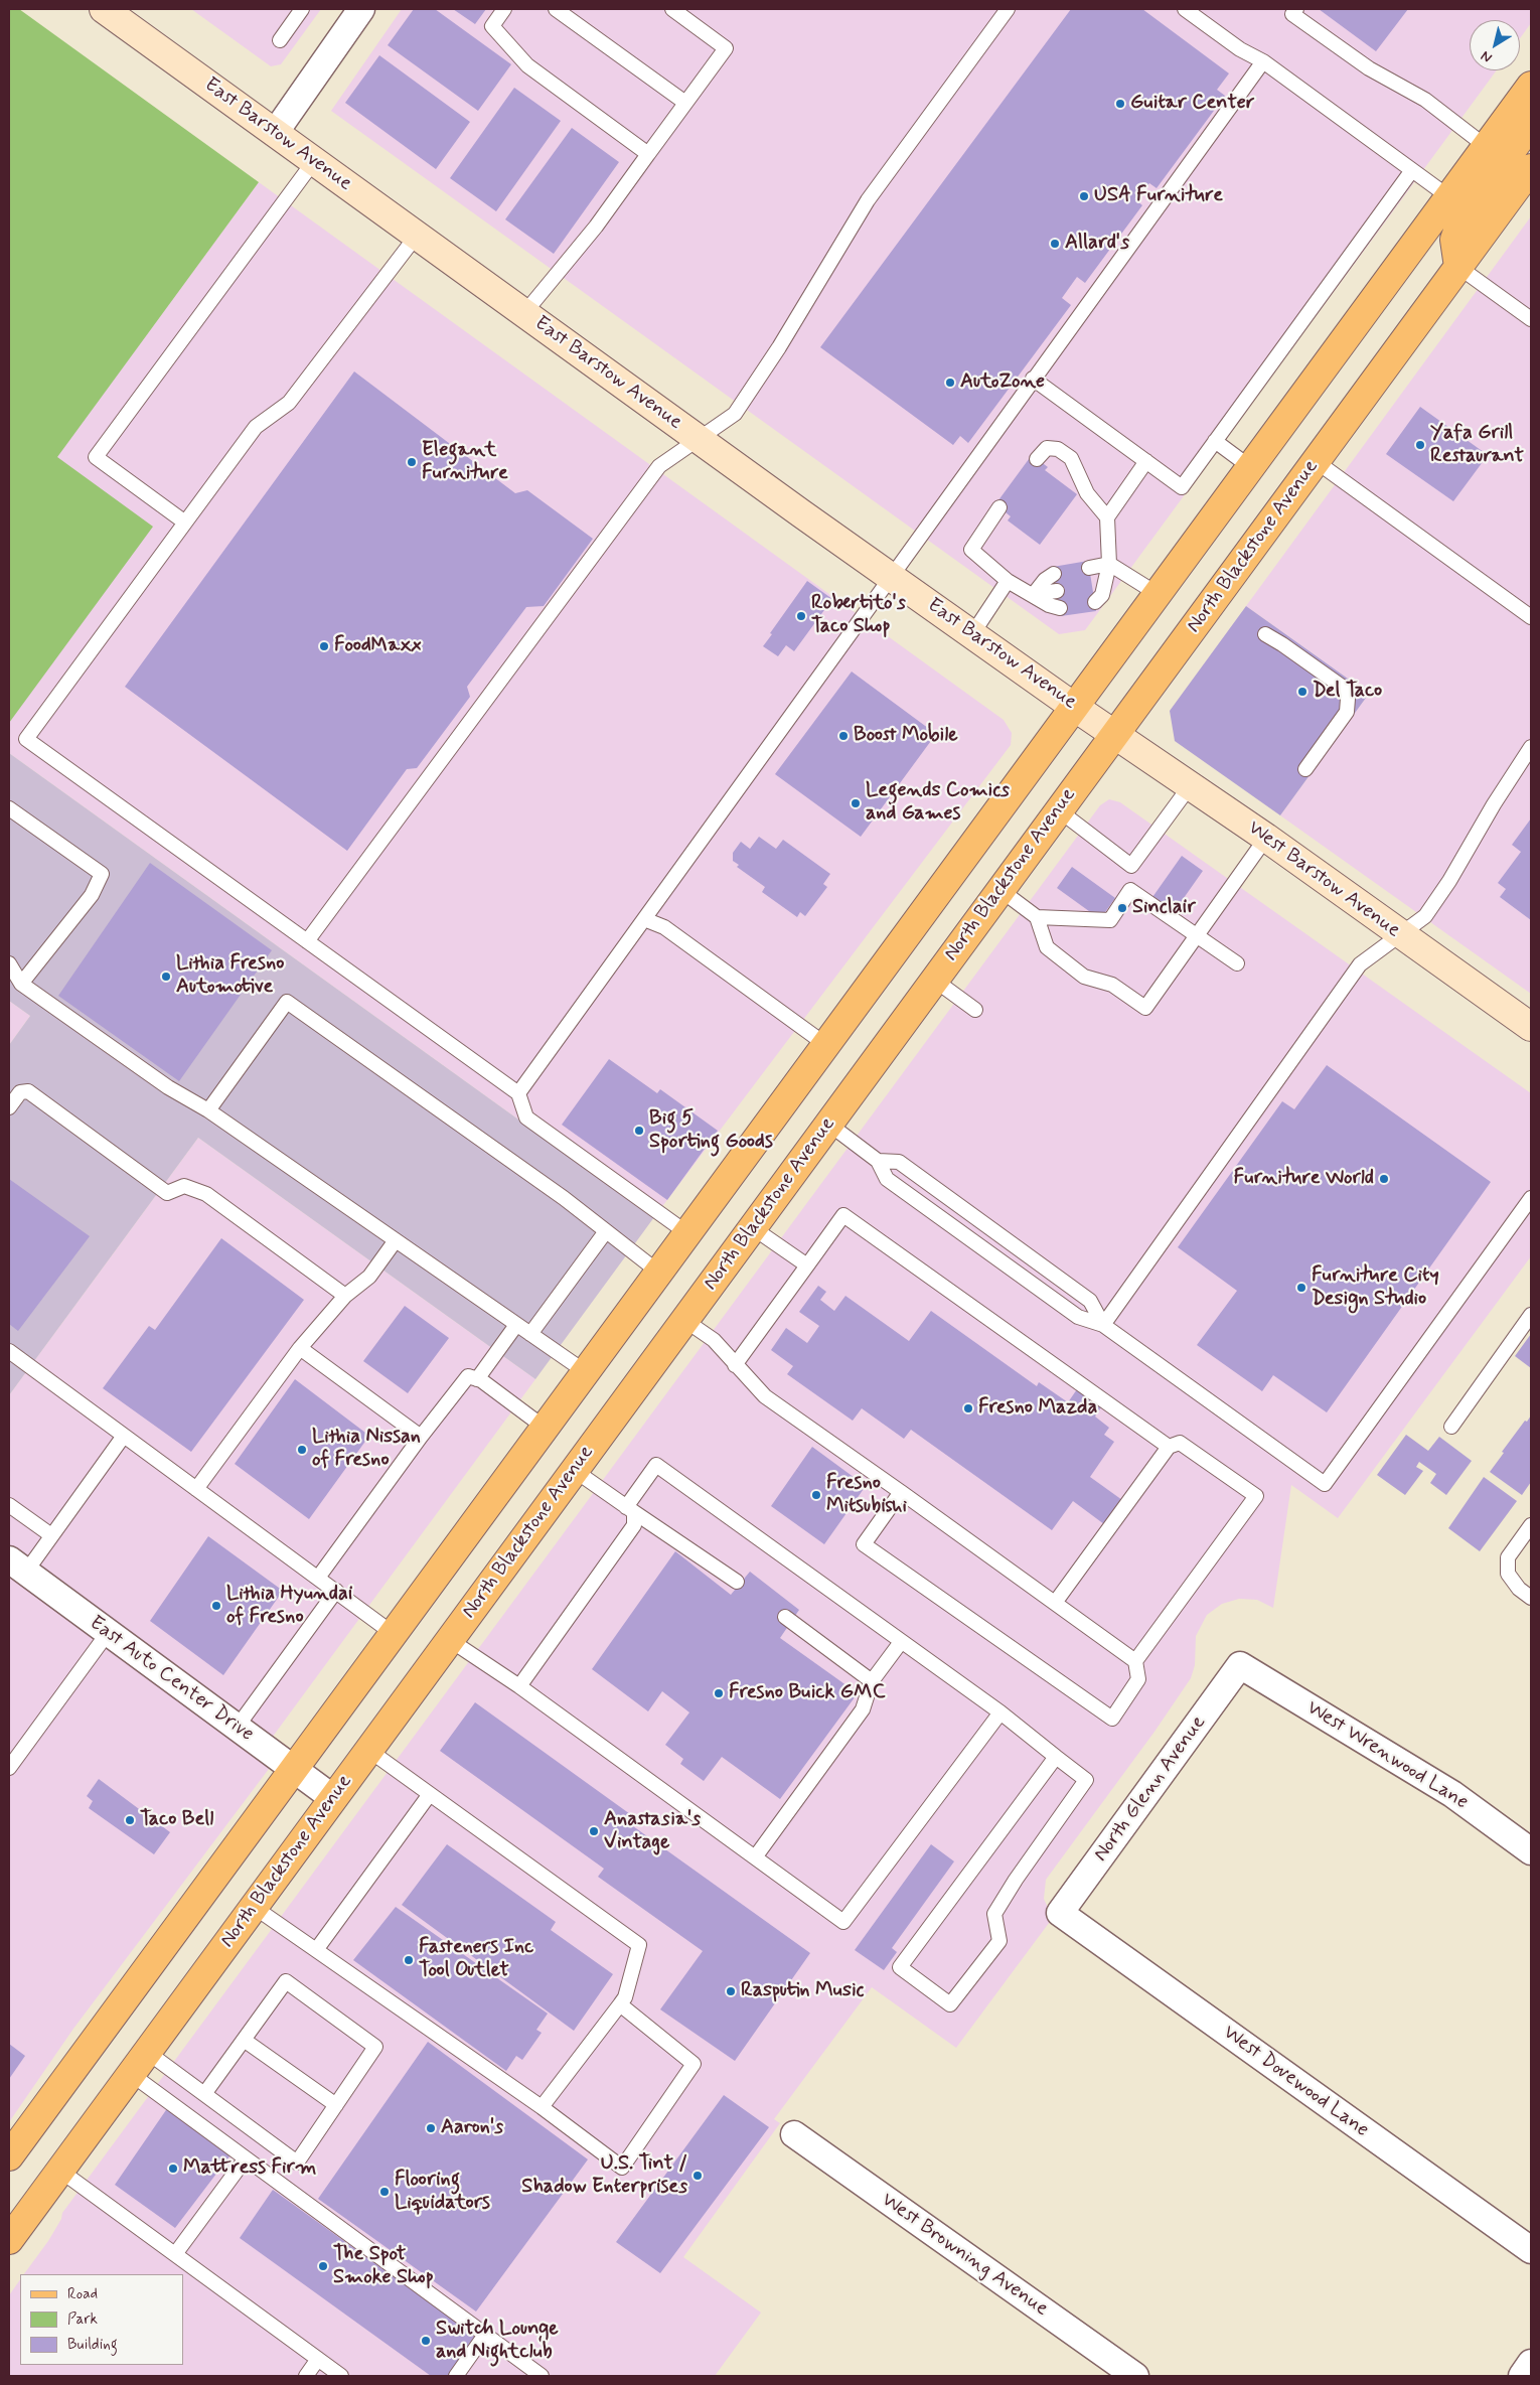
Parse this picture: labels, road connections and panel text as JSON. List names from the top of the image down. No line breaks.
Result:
{"streets":{"main road":["East Barstow Avenue","North Blackstone Avenue","West Barstow Avenue"],"street":["East Auto Center Drive","West Wrenwood Lane","North Glenn Avenue","West Dovewood Lane","West Browning Avenue"]},"crossings":[["East Barstow Avenue","North Blackstone Avenue"],["East Barstow Avenue","West Barstow Avenue"],["North Blackstone Avenue","West Barstow Avenue"],["North Blackstone Avenue","East Auto Center Drive"],["West Wrenwood Lane","North Glenn Avenue"],["North Glenn Avenue","West Dovewood Lane"]],"places":["Guitar Center","USA Furniture","Allard's","AutoZone","Yafa Grill Restaurant","Elegant Furniture","Robertito's Taco Shop","FoodMaxx","Del Taco","Boost Mobile","Legends Comics and Games","Sinclair","Lithia Fresno Automotive","Big 5 Sporting Goods","Furniture World","Furniture City Design Studio","Fresno Mazda","Lithia Nissan of Fresno","Fresno Mitsubishi","Lithia Hyundai of Fresno","Fresno Buick GMC","Taco Bell","Anastasia's Vintage","Fasteners Inc Tool Outlet","Rasputin Music","Aaron's","Mattress Firm","U.S. Tint / Shadow Enterprises","Flooring Liquidators","The Spot Smoke Shop","Switch Lounge and Nightclub"],"legend":["Road","Park","Building"],"north":"bottom left"}
